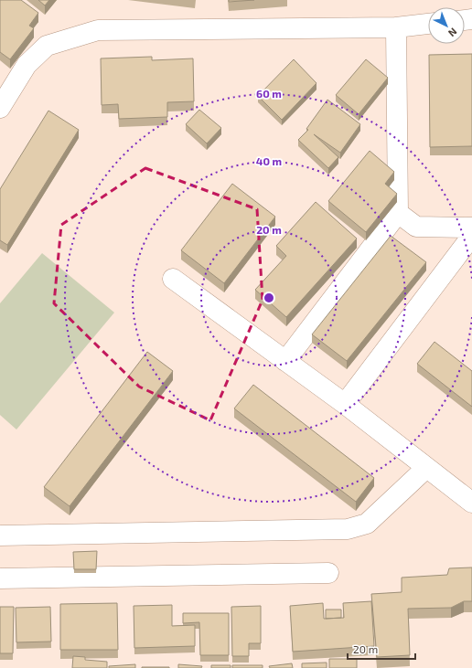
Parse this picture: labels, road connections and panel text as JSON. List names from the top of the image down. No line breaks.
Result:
{"scale_bar":"20 m","north":"bottom right","rings":["60 m","40 m","20 m"]}
